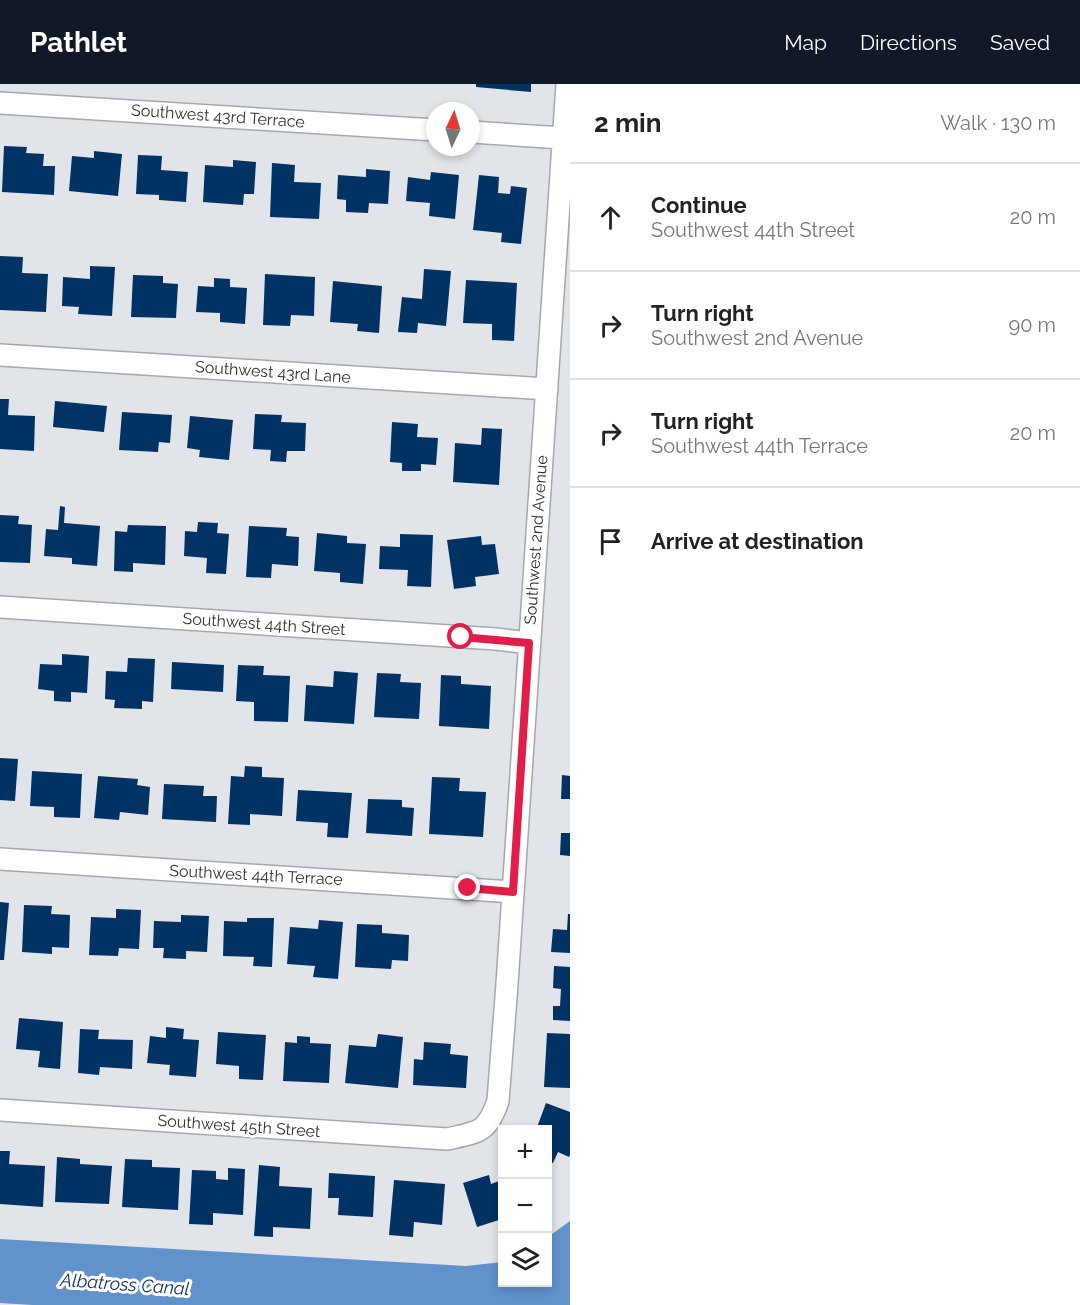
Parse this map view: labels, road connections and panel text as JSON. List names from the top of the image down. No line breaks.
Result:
{"streets":{"street":["Southwest 43rd Terrace","Southwest 43rd Lane","Southwest 2nd Avenue","Southwest 44th Street","Southwest 44th Terrace","Southwest 45th Street"]},"crossings":[["Southwest 43rd Lane","Southwest 2nd Avenue"],["Southwest 2nd Avenue","Southwest 44th Street"],["Southwest 2nd Avenue","Southwest 44th Terrace"],["Southwest 2nd Avenue","Southwest 45th Street"]],"water":["Albatross Canal"],"north":"top","page":{"header":"Pathlet","nav":["Map","Directions","Saved"],"heading":["2 min","Walk · 130 m"],"list":[["Continue","Southwest 44th Street","20 m"],["Turn right","Southwest 2nd Avenue","90 m"],["Turn right","Southwest 44th Terrace","20 m"],"Arrive at destination"],"map_buttons":["+","−"]}}
